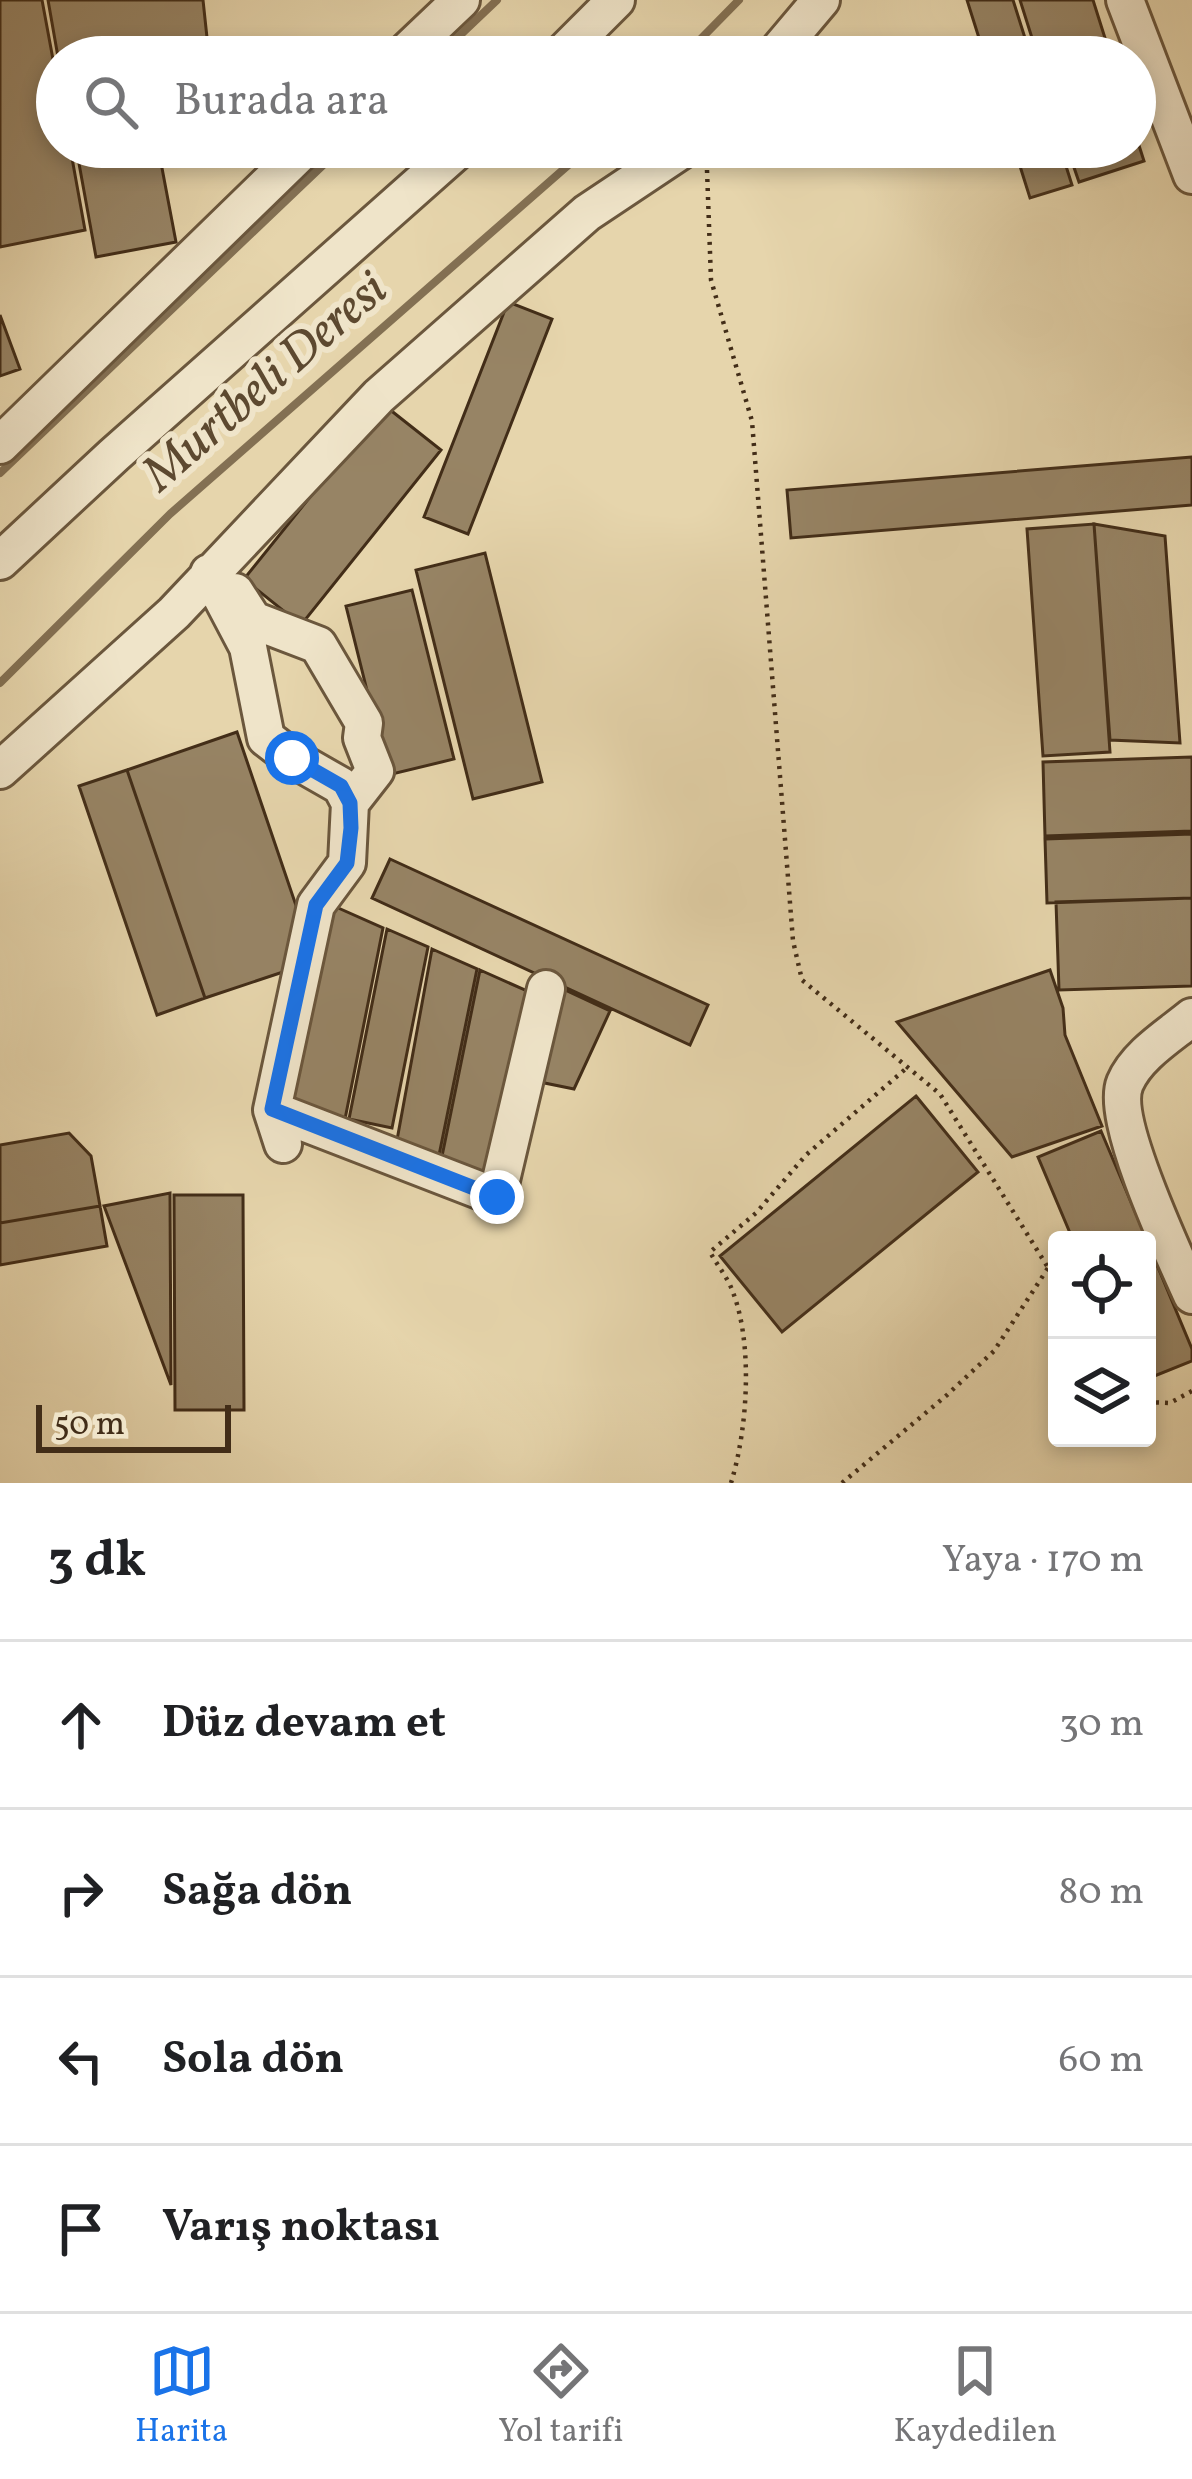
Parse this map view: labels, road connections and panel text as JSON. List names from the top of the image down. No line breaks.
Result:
{"water":["Murtbeli Deresi"],"scale_bar":"50 m","page":{"search":"Burada ara","scale":"50 m","heading":["3 dk","Yaya · 170 m"],"list":[["Düz devam et","30 m"],["Sağa dön","80 m"],["Sola dön","60 m"],"Varış noktası"],"nav":["Harita","Yol tarifi","Kaydedilen"]}}
